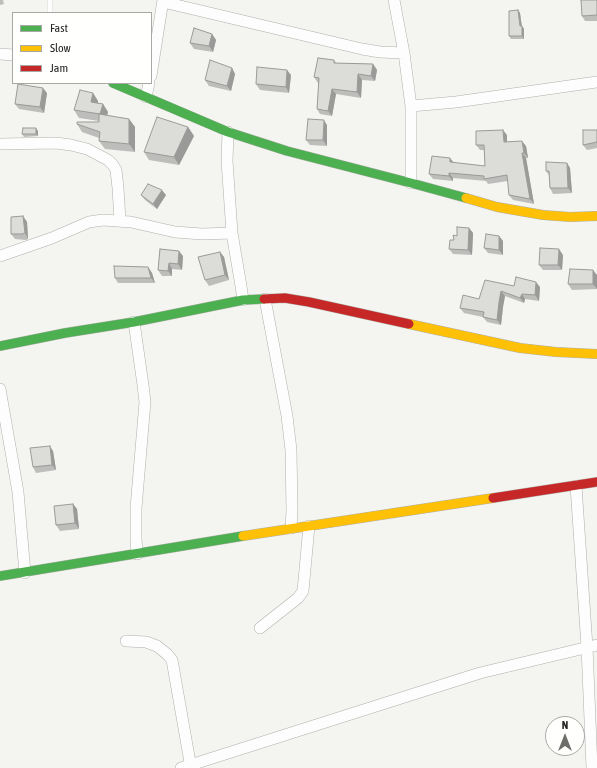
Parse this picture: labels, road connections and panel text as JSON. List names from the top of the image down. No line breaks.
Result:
{"legend":["Fast","Slow","Jam"],"north":"top"}
